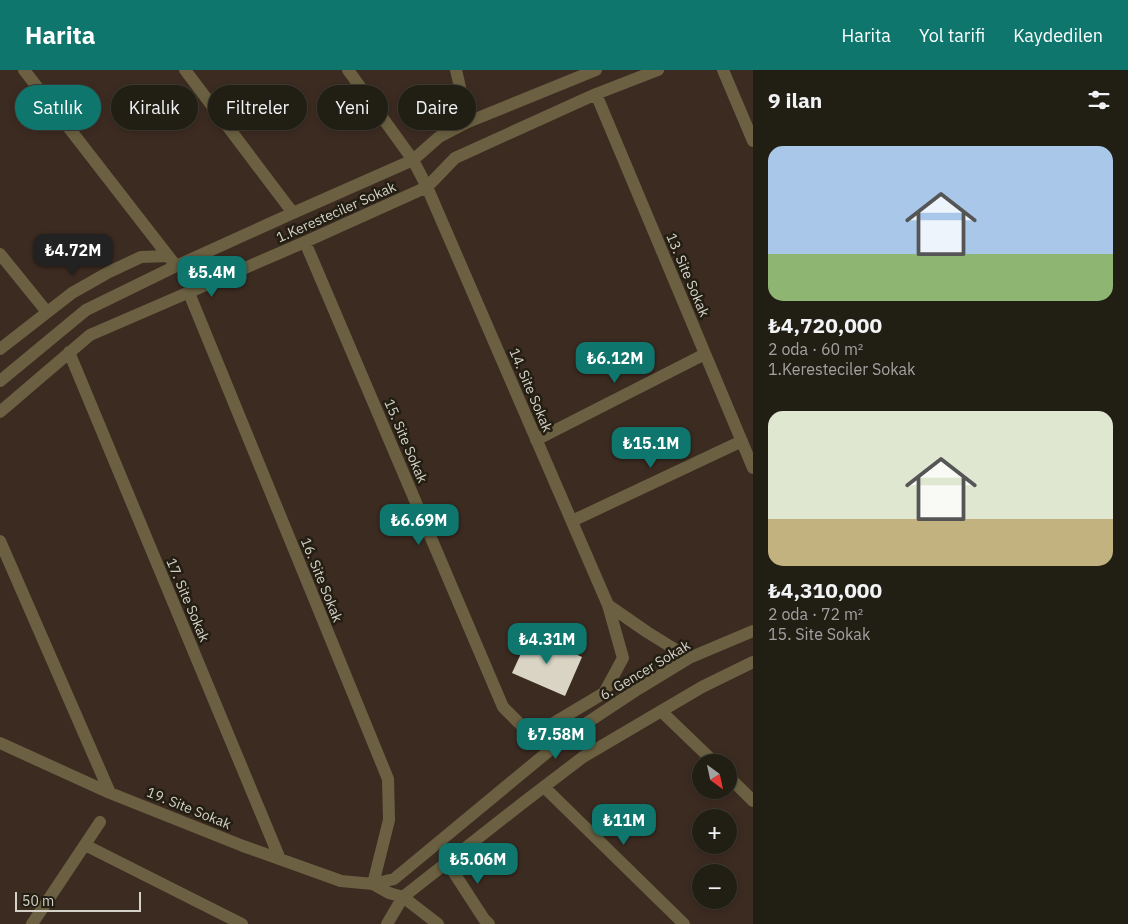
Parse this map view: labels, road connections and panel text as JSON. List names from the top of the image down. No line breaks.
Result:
{"streets":{"street":["1.Keresteciler Sokak","13. Site Sokak","14. Site Sokak","15. Site Sokak","16. Site Sokak","17. Site Sokak","6. Gencer Sokak","19. Site Sokak"]},"crossings":[["1.Keresteciler Sokak","14. Site Sokak"],["1.Keresteciler Sokak","15. Site Sokak"],["1.Keresteciler Sokak","16. Site Sokak"],["1.Keresteciler Sokak","17. Site Sokak"],["14. Site Sokak","15. Site Sokak"],["16. Site Sokak","6. Gencer Sokak"],["16. Site Sokak","19. Site Sokak"],["17. Site Sokak","19. Site Sokak"],["6. Gencer Sokak","19. Site Sokak"]],"scale_bar":"50 m","north":"bottom right","page":{"header":"Harita","nav":["Harita","Yol tarifi","Kaydedilen"],"heading":"9 ilan","chip":["Satılık","Kiralık","Filtreler","Yeni","Daire"],"list":[{"name":"₺4,720,000","note":"2 oda · 60 m² · 1.Keresteciler Sokak"},{"name":"₺4,310,000","note":"2 oda · 72 m² · 15. Site Sokak"}],"price":["₺4.72M","₺5.4M","₺6.12M","₺15.1M","₺6.69M","₺4.31M","₺7.58M","₺11M","₺5.06M"],"map_buttons":["+","−"],"scale":"50 m"}}
